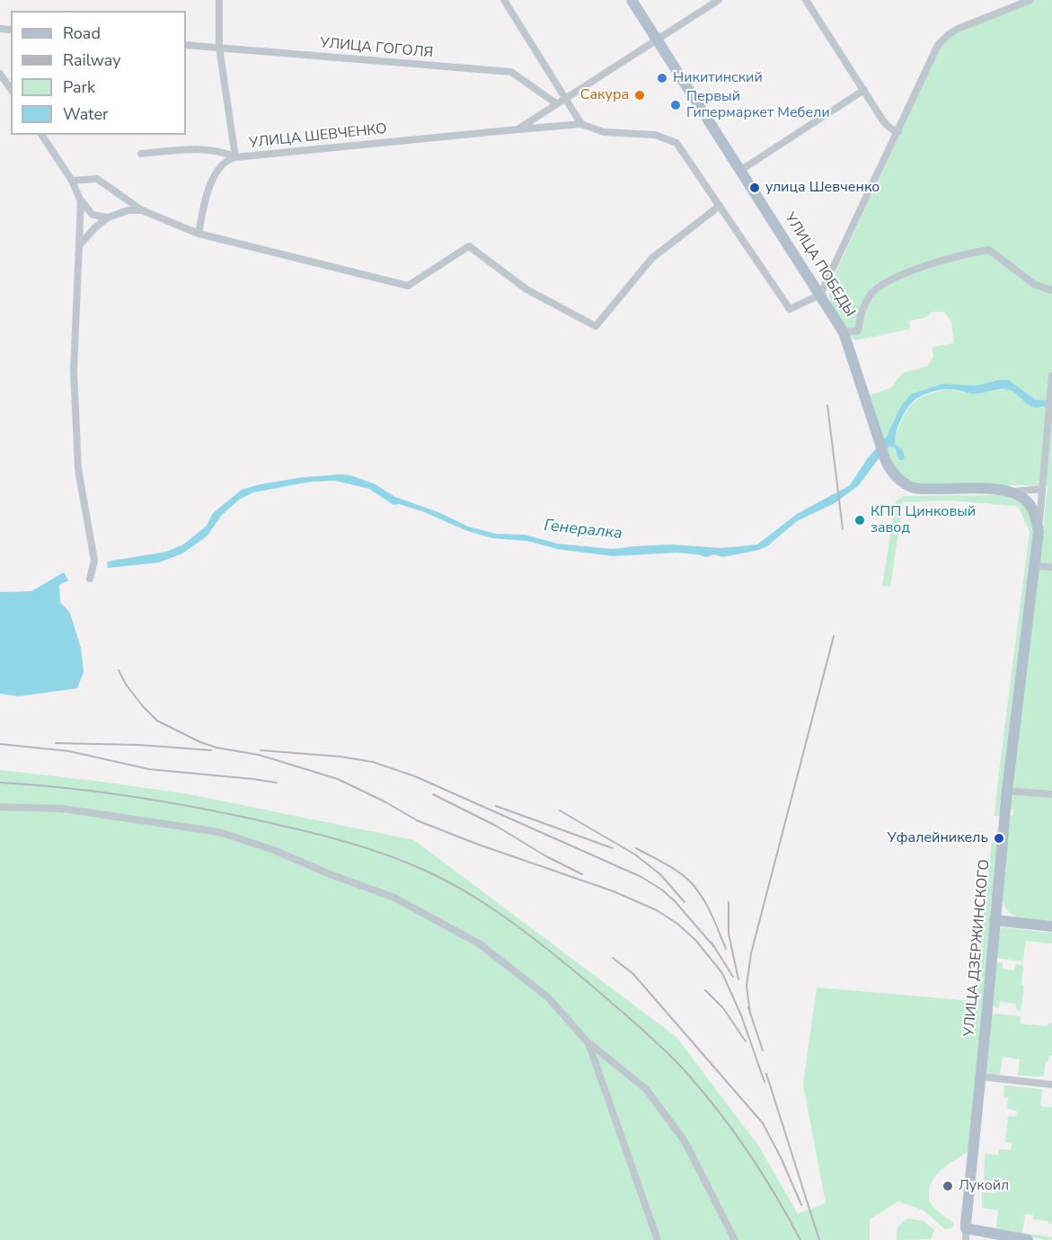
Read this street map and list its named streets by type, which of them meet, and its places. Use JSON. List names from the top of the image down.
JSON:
{
  "streets": {
    "main road": ["УЛИЦА ПОБЕДЫ", "УЛИЦА ДЗЕРЖИНСКОГО"],
    "street": ["УЛИЦА ГОГОЛЯ", "УЛИЦА ШЕВЧЕНКО"]
  },
  "crossings": [
    ["УЛИЦА ГОГОЛЯ", "УЛИЦА ШЕВЧЕНКО"],
    ["УЛИЦА ШЕВЧЕНКО", "УЛИЦА ПОБЕДЫ"]
  ],
  "water": ["Генералка"],
  "places": [
    "Никитинский",
    "Сакура",
    "Первый Гипермаркет Мебели",
    "улица Шевченко",
    "КПП Цинковый завод",
    "Уфалейникель",
    "Лукойл"
  ],
  "legend": [
    "Road",
    "Railway",
    "Park",
    "Water"
  ]
}
